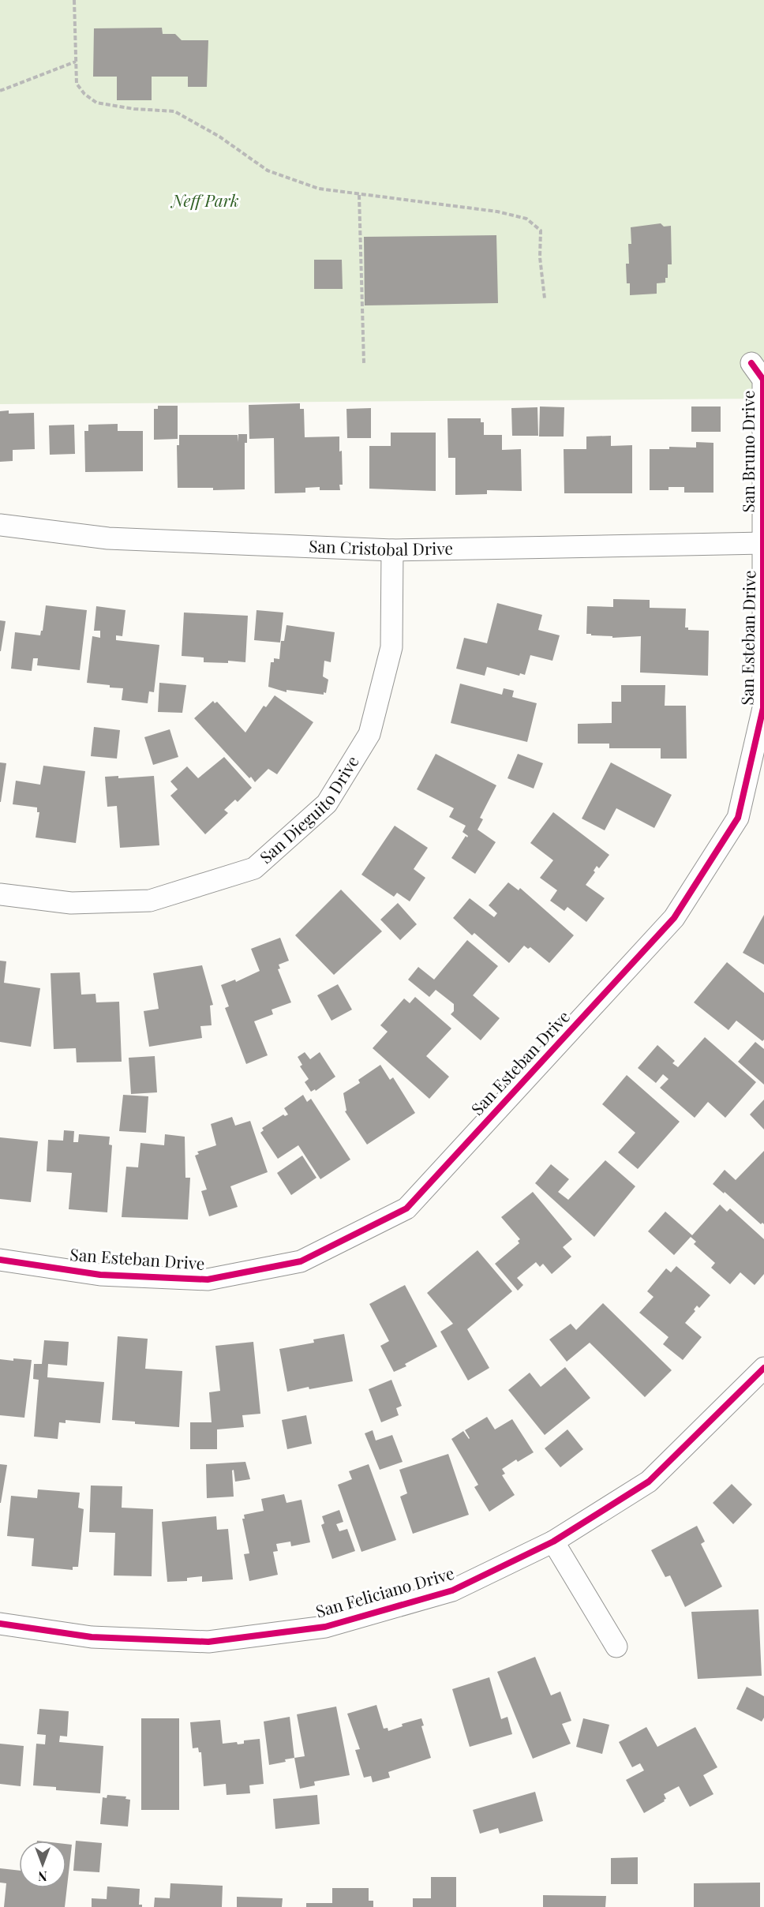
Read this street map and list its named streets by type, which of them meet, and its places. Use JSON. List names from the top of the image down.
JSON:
{
  "streets": {
    "street": [
      "San Bruno Drive",
      "San Cristobal Drive",
      "San Esteban Drive",
      "San Dieguito Drive",
      "San Feliciano Drive"
    ]
  },
  "crossings": [
    ["San Bruno Drive", "San Cristobal Drive"],
    ["San Bruno Drive", "San Esteban Drive"],
    ["San Cristobal Drive", "San Esteban Drive"],
    ["San Cristobal Drive", "San Dieguito Drive"]
  ],
  "parks": ["Neff Park"],
  "north": "bottom"
}
